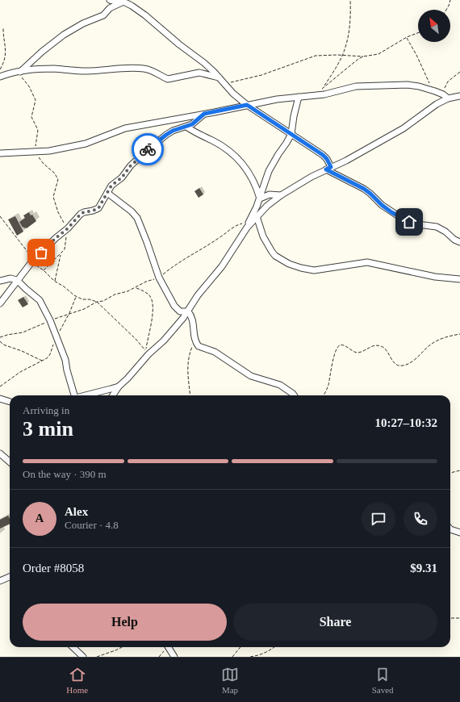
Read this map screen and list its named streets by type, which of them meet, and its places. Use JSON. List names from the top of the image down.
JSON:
{
  "north": "top left",
  "page": {
    "heading": ["3 min", "Arriving in", "10:27–10:32"],
    "panel": [
      "Alex",
      "Courier · 4.8",
      "Order #8058",
      "$9.31"
    ],
    "bar": "On the way · 390 m",
    "round": "A",
    "buttons": ["Help", "Share"],
    "tabs": ["Home", "Map", "Saved"]
  }
}
